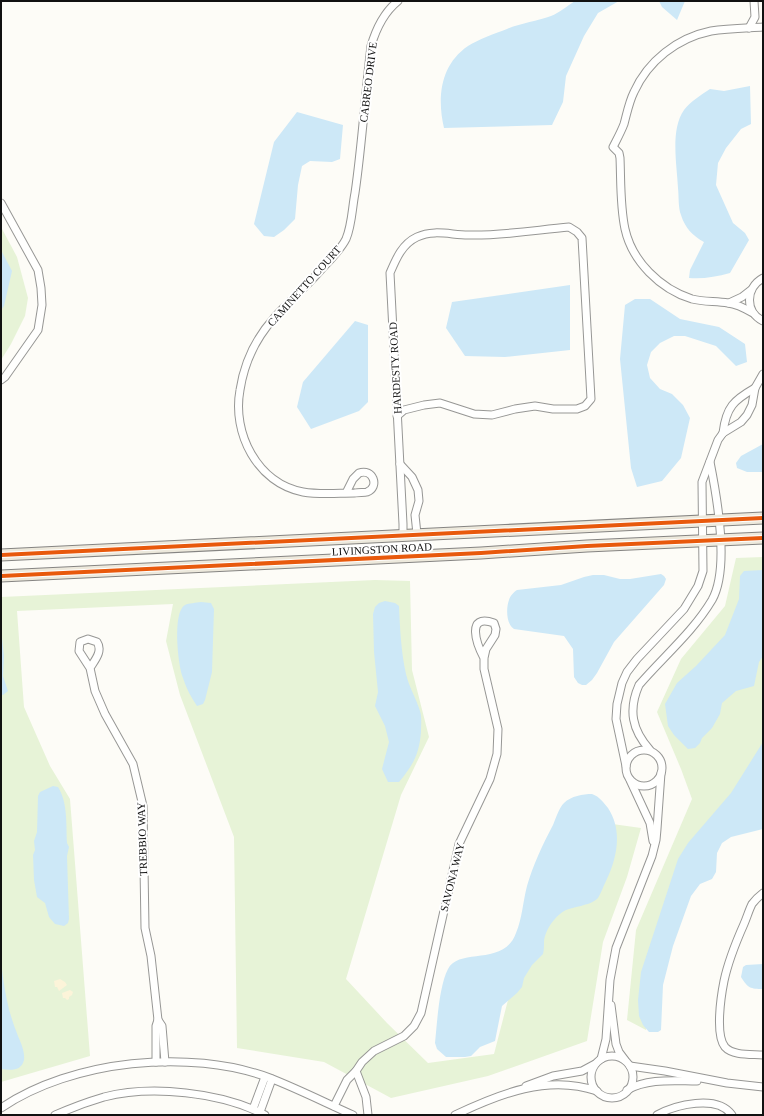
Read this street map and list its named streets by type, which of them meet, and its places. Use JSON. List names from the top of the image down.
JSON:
{
  "streets": {
    "main road": ["LIVINGSTON ROAD"],
    "street": [
      "CABREO DRIVE",
      "CAMINETTO COURT",
      "HARDESTY ROAD",
      "TREBBIO WAY",
      "SAVONA WAY"
    ]
  },
  "crossings": [
    ["CABREO DRIVE", "CAMINETTO COURT"],
    ["HARDESTY ROAD", "LIVINGSTON ROAD"]
  ]
}
